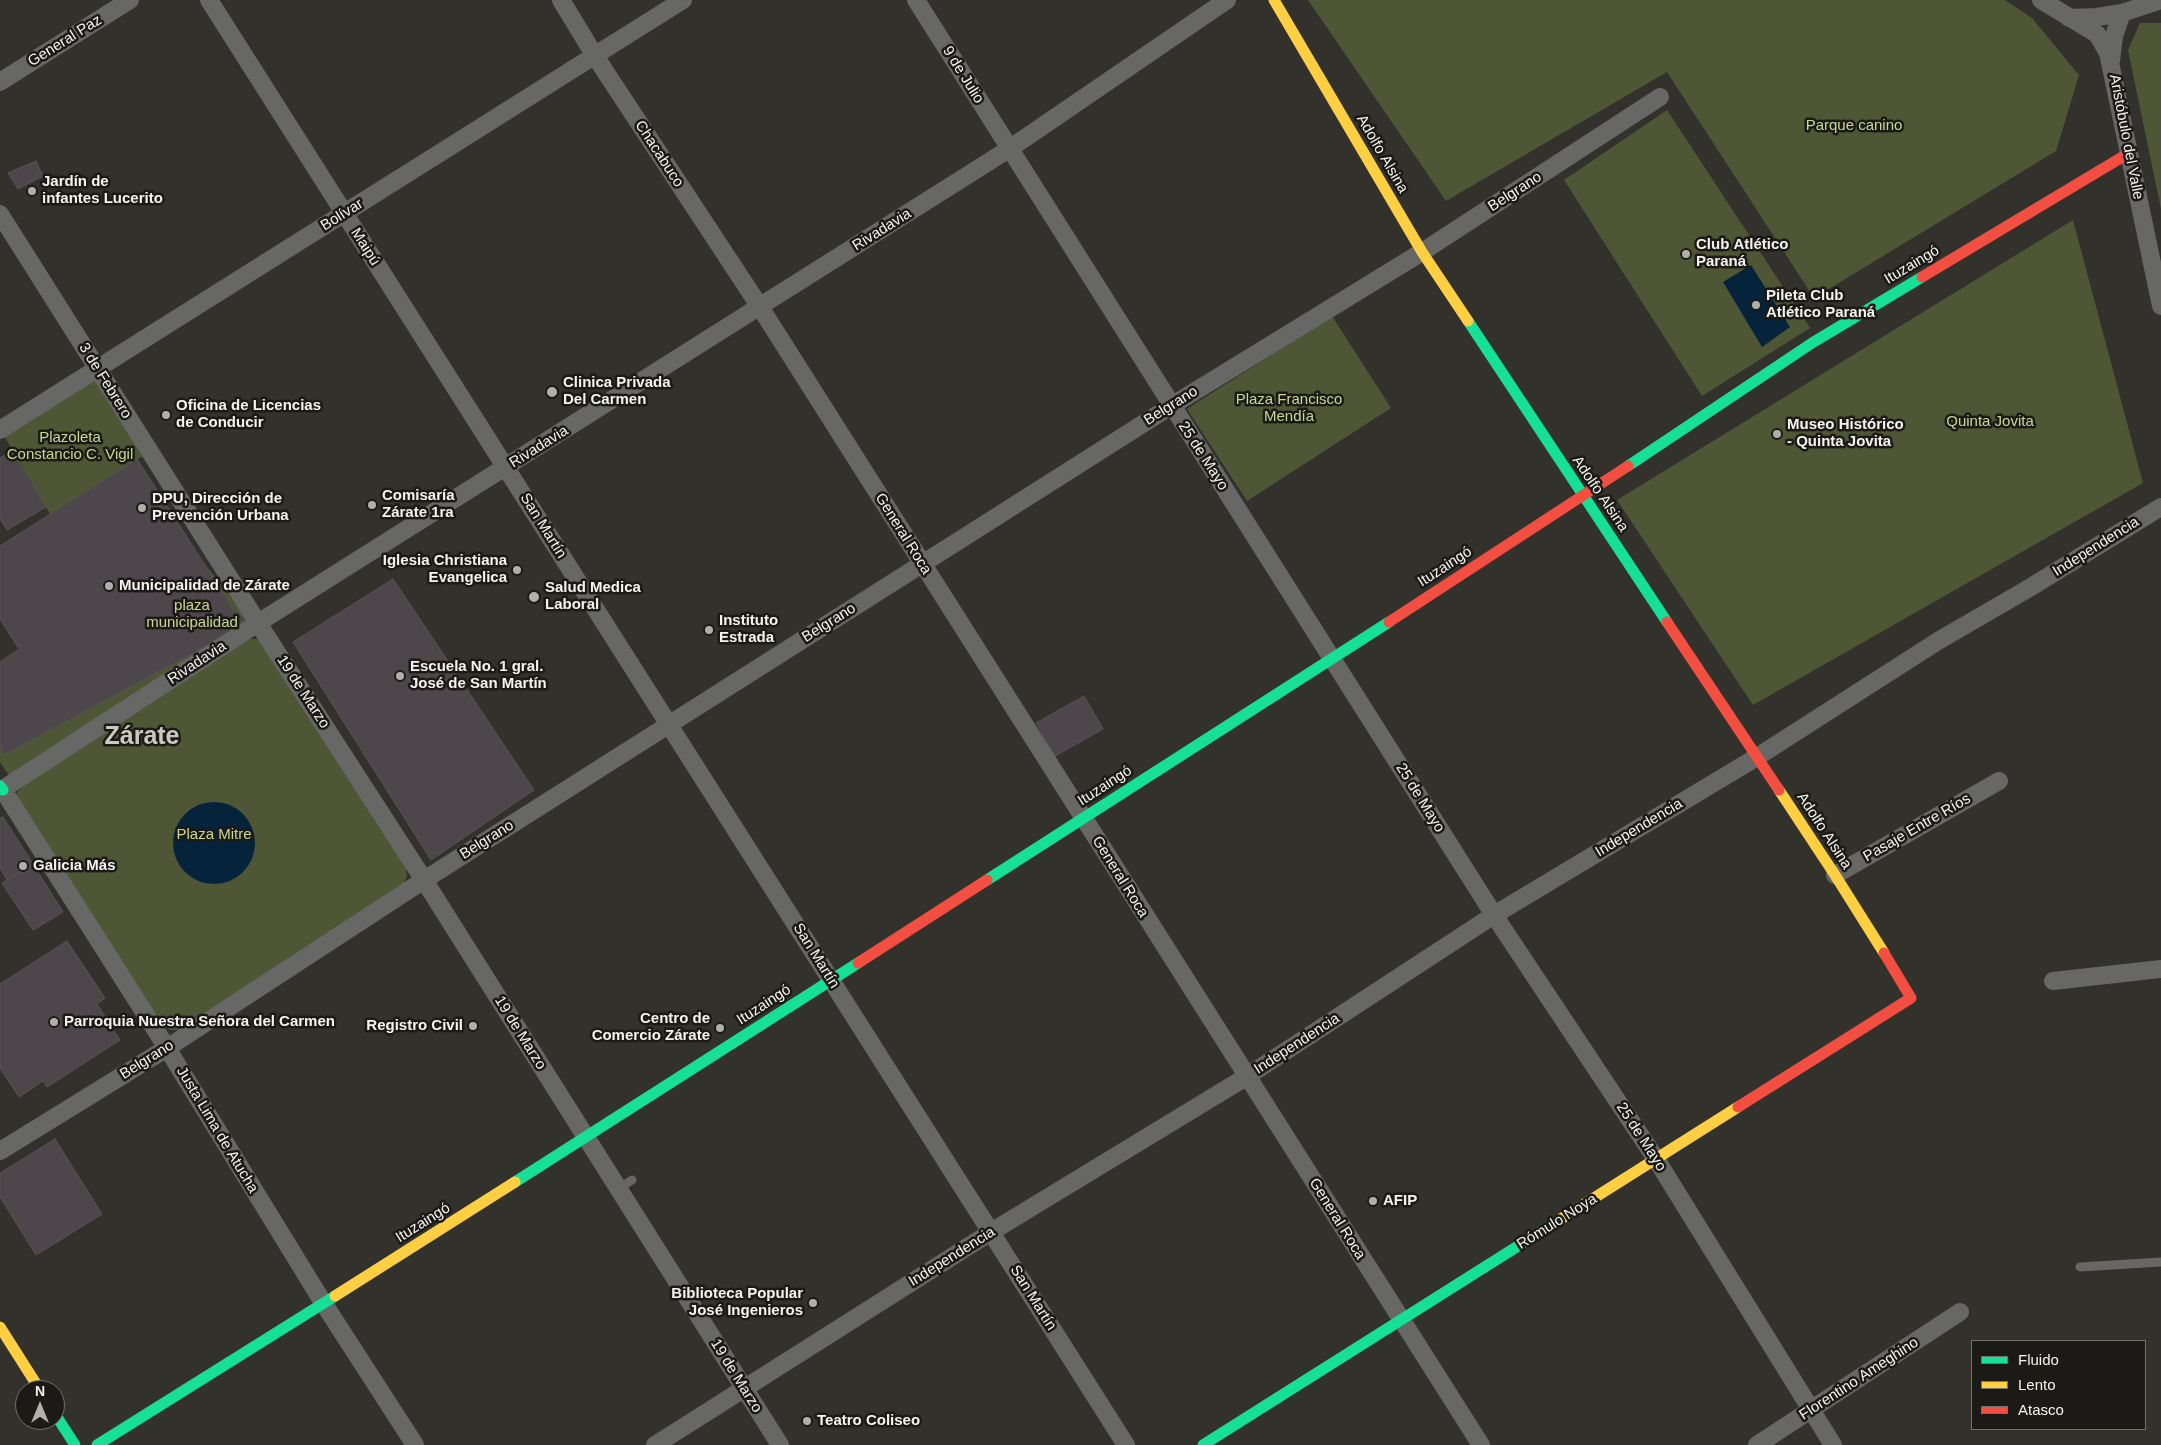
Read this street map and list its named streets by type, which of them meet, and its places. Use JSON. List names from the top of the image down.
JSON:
{
  "streets": {
    "street": [
      "General Paz",
      "9 de Julio",
      "Aristóbulo del Valle",
      "Chacabuco",
      "Adolfo Alsina",
      "Belgrano",
      "Bolívar",
      "Rivadavia",
      "Maipú",
      "Ituzaingó",
      "3 de Febrero",
      "25 de Mayo",
      "San Martín",
      "General Roca",
      "Independencia",
      "19 de Marzo",
      "Pasaje Entre Ríos",
      "Justa Lima de Atucha",
      "Rómulo Noya",
      "Florentino Ameghino"
    ]
  },
  "crossings": [
    ["9 de Julio", "Rivadavia"],
    ["9 de Julio", "25 de Mayo"],
    ["Aristóbulo del Valle", "Ituzaingó"],
    ["Chacabuco", "Bolívar"],
    ["Chacabuco", "Rivadavia"],
    ["Chacabuco", "General Roca"],
    ["Adolfo Alsina", "Belgrano"],
    ["Adolfo Alsina", "Ituzaingó"],
    ["Adolfo Alsina", "Independencia"],
    ["Adolfo Alsina", "Pasaje Entre Ríos"],
    ["Adolfo Alsina", "Rómulo Noya"],
    ["Belgrano", "25 de Mayo"],
    ["Belgrano", "San Martín"],
    ["Belgrano", "General Roca"],
    ["Belgrano", "19 de Marzo"],
    ["Belgrano", "Justa Lima de Atucha"],
    ["Bolívar", "Maipú"],
    ["Bolívar", "3 de Febrero"],
    ["Rivadavia", "Maipú"],
    ["Rivadavia", "3 de Febrero"],
    ["Rivadavia", "25 de Mayo"],
    ["Rivadavia", "San Martín"],
    ["Rivadavia", "General Roca"],
    ["Rivadavia", "19 de Marzo"],
    ["Rivadavia", "Justa Lima de Atucha"],
    ["Maipú", "San Martín"],
    ["Ituzaingó", "25 de Mayo"],
    ["Ituzaingó", "San Martín"],
    ["Ituzaingó", "General Roca"],
    ["Ituzaingó", "19 de Marzo"],
    ["Ituzaingó", "Justa Lima de Atucha"],
    ["3 de Febrero", "19 de Marzo"],
    ["25 de Mayo", "Independencia"],
    ["25 de Mayo", "Rómulo Noya"],
    ["25 de Mayo", "Florentino Ameghino"],
    ["San Martín", "Independencia"],
    ["General Roca", "Independencia"],
    ["General Roca", "Rómulo Noya"],
    ["Independencia", "19 de Marzo"]
  ],
  "districts": ["Zárate"],
  "parks": [
    "Parque canino",
    "Plaza Francisco Mendía",
    "Quinta Jovita",
    "Plazoleta Constancio C. Vigil",
    "plaza municipalidad",
    "Plaza Mitre"
  ],
  "places": [
    "Jardín de infantes Lucerito",
    "Club Atlético Paraná",
    "Pileta Club Atlético Paraná",
    "Clinica Privada Del Carmen",
    "Oficina de Licencias de Conducir",
    "Museo Histórico - Quinta Jovita",
    "Comisaría Zárate 1ra",
    "DPU, Dirección de Prevención Urbana",
    "Iglesia Christiana Evangelica",
    "Municipalidad de Zárate",
    "Salud Medica Laboral",
    "Instituto Estrada",
    "Escuela No. 1 gral. José de San Martín",
    "Galicia Más",
    "Parroquia Nuestra Señora del Carmen",
    "Registro Civil",
    "Centro de Comercio Zárate",
    "AFIP",
    "Biblioteca Popular José Ingenieros",
    "Teatro Coliseo"
  ],
  "legend": ["Fluido", "Lento", "Atasco"],
  "north": "top"
}
